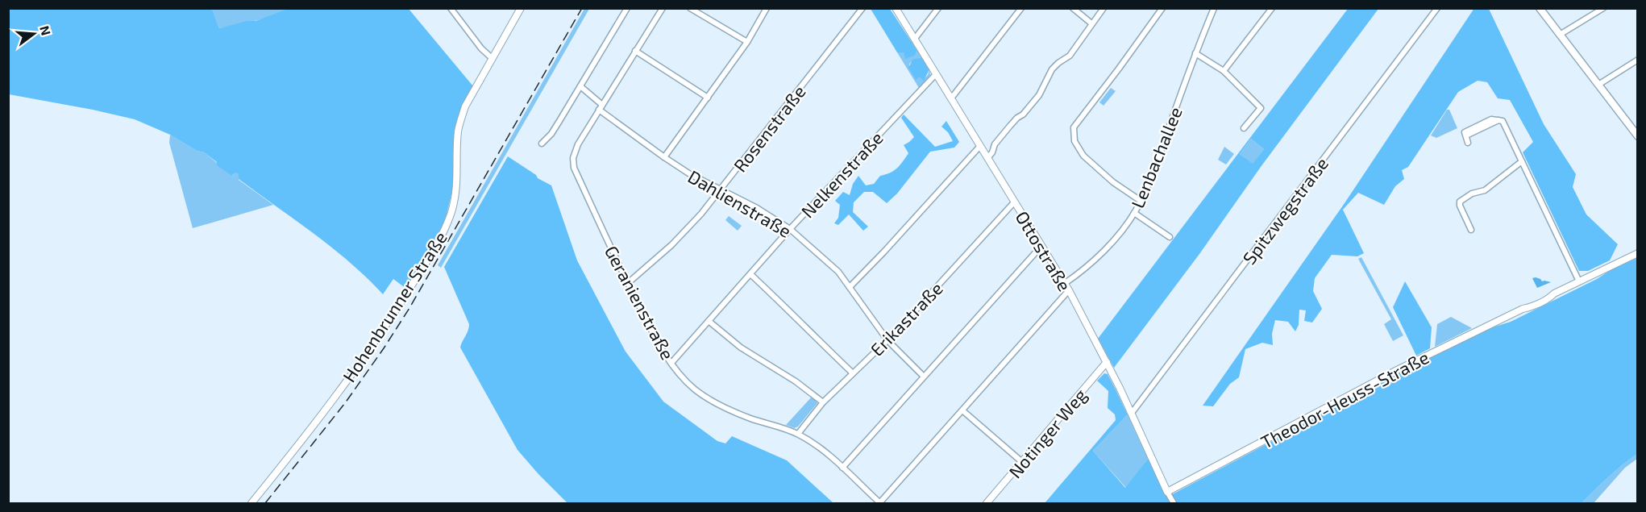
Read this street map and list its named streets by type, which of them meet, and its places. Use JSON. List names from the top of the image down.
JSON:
{
  "streets": {
    "street": [
      "Rosenstraße",
      "Lenbachallee",
      "Nelkenstraße",
      "Dahlienstraße",
      "Spitzwegstraße",
      "Ottostraße",
      "Geranienstraße",
      "Hohenbrunner Straße",
      "Erikastraße",
      "Theodor-Heuss-Straße",
      "Notinger Weg"
    ]
  },
  "crossings": [
    ["Rosenstraße", "Dahlienstraße"],
    ["Rosenstraße", "Geranienstraße"],
    ["Lenbachallee", "Ottostraße"],
    ["Nelkenstraße", "Dahlienstraße"],
    ["Nelkenstraße", "Ottostraße"],
    ["Nelkenstraße", "Geranienstraße"],
    ["Dahlienstraße", "Geranienstraße"],
    ["Dahlienstraße", "Erikastraße"],
    ["Spitzwegstraße", "Ottostraße"],
    ["Ottostraße", "Erikastraße"],
    ["Ottostraße", "Theodor-Heuss-Straße"],
    ["Ottostraße", "Notinger Weg"],
    ["Geranienstraße", "Erikastraße"]
  ],
  "north": "right"
}
